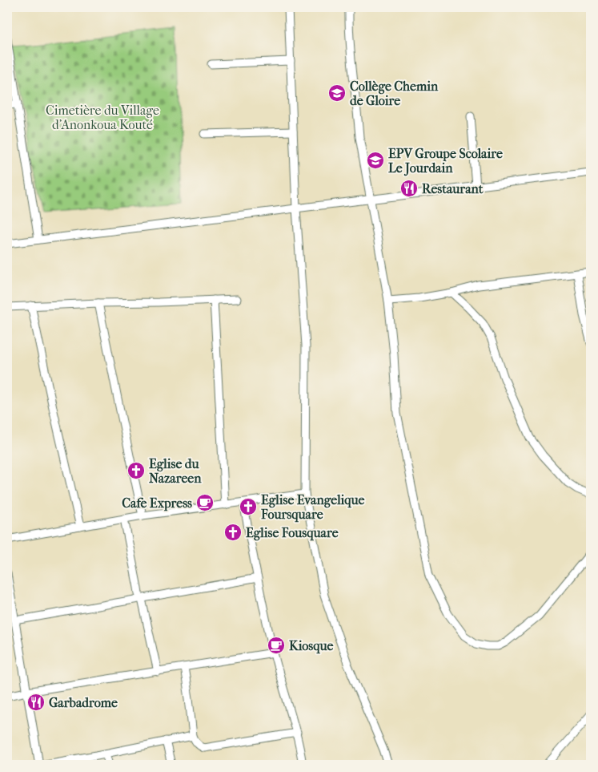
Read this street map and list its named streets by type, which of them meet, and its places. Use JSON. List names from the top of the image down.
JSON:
{
  "parks": ["Cimetière du Village d'Anonkoua Kouté"],
  "places": {
    "school or university": ["Collège Chemin de Gloire", "EPV Groupe Scolaire Le Jourdain"],
    "restaurant": ["Restaurant", "Garbadrome"],
    "church": ["Eglise du Nazareen", "Eglise Evangelique Foursquare", "Eglise Fousquare"],
    "cafe": ["Cafe Express", "Kiosque"]
  }
}
